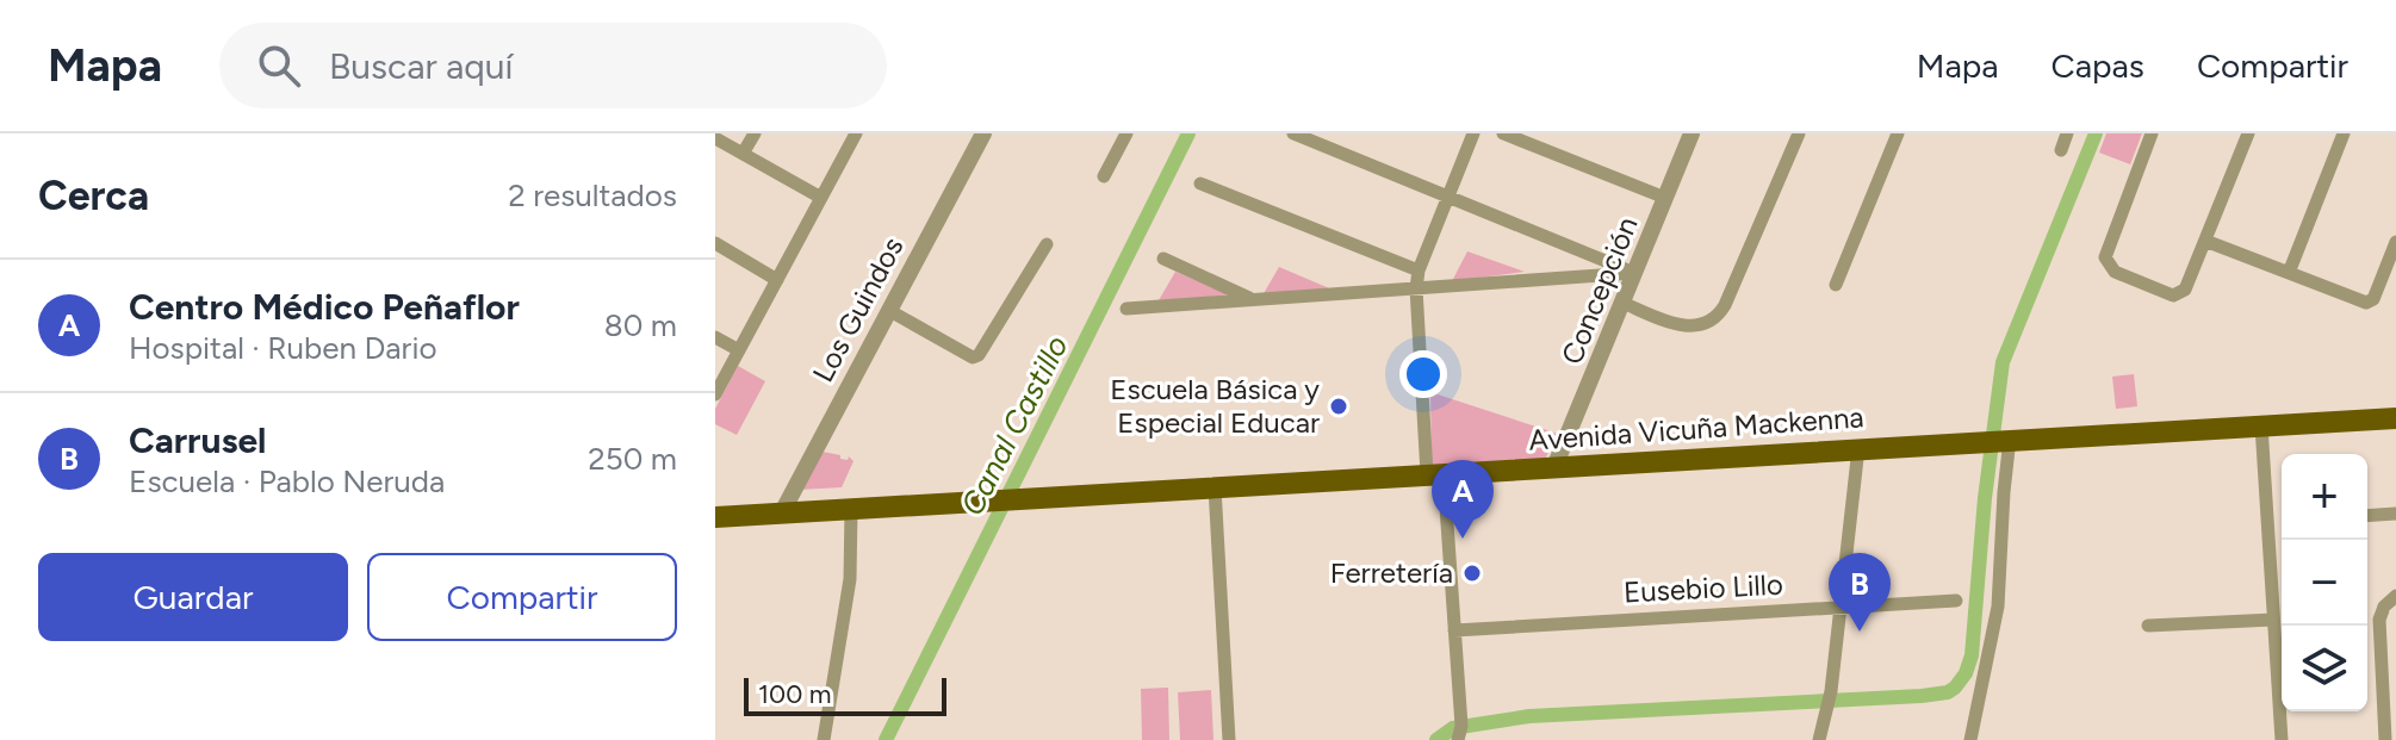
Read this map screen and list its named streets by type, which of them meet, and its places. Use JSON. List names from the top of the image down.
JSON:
{
  "streets": {
    "main road": ["Avenida Vicuña Mackenna"],
    "street": ["Concepción", "Los Guindos", "Eusebio Lillo"]
  },
  "crossings": [
    ["Concepción", "Avenida Vicuña Mackenna"],
    ["Los Guindos", "Avenida Vicuña Mackenna"]
  ],
  "water": ["Canal Castillo"],
  "places": ["Escuela Básica y Especial Educar", "Ferretería"],
  "scale_bar": "100 m",
  "page": {
    "header": "Mapa",
    "search": "Buscar aquí",
    "nav": ["Mapa", "Capas", "Compartir"],
    "heading": ["Cerca", "2 resultados"],
    "list": [
      {
        "mark": "A",
        "name": "Centro Médico Peñaflor",
        "note": "Hospital · Ruben Dario",
        "value": "80 m"
      },
      {
        "mark": "B",
        "name": "Carrusel",
        "note": "Escuela · Pablo Neruda",
        "value": "250 m"
      }
    ],
    "map_buttons": ["+", "−"],
    "pins": ["A", "B"],
    "buttons": ["Guardar", "Compartir"],
    "scale": "100 m"
  }
}
